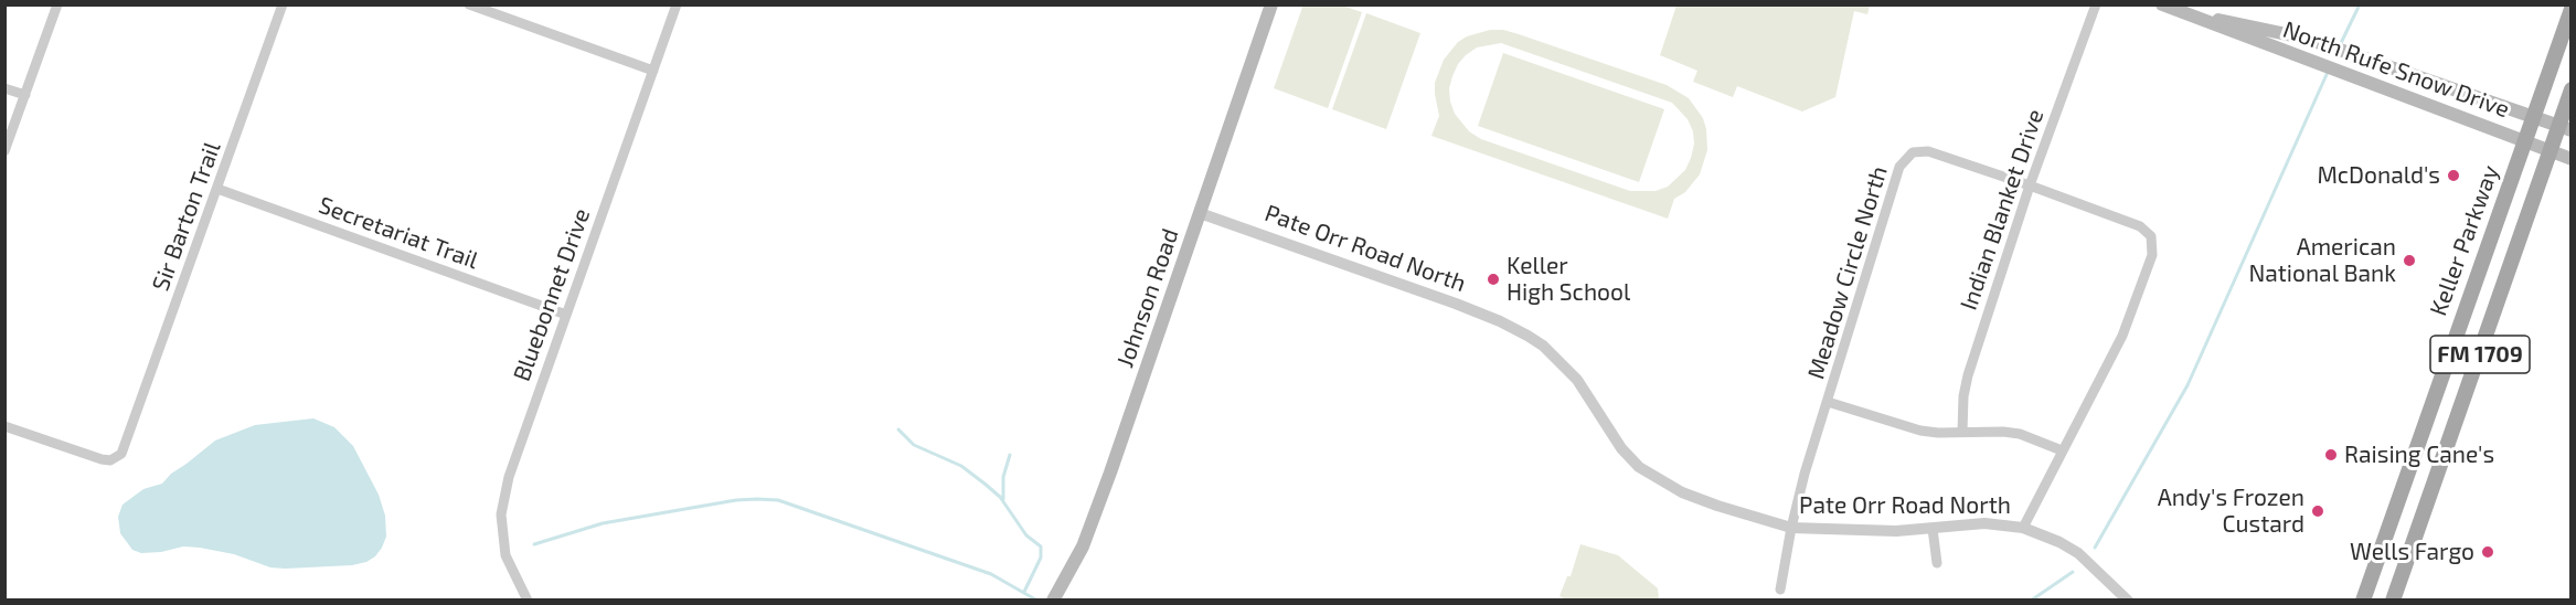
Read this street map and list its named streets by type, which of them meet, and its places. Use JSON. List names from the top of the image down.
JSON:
{
  "streets": {
    "main road": [
      "North Rufe Snow Drive",
      "Keller Parkway",
      "Johnson Road",
      "FM 1709"
    ],
    "street": [
      "Indian Blanket Drive",
      "Sir Barton Trail",
      "Secretariat Trail",
      "Pate Orr Road North",
      "Meadow Circle North",
      "Bluebonnet Drive"
    ]
  },
  "crossings": [
    ["North Rufe Snow Drive", "Keller Parkway"],
    ["North Rufe Snow Drive", "FM 1709"],
    ["Indian Blanket Drive", "Meadow Circle North"],
    ["Sir Barton Trail", "Secretariat Trail"],
    ["Secretariat Trail", "Bluebonnet Drive"],
    ["Pate Orr Road North", "Meadow Circle North"],
    ["Pate Orr Road North", "Johnson Road"]
  ],
  "places": [
    "McDonald's",
    "American National Bank",
    "Keller High School",
    "Raising Cane's",
    "Andy's Frozen Custard",
    "Wells Fargo"
  ]
}
